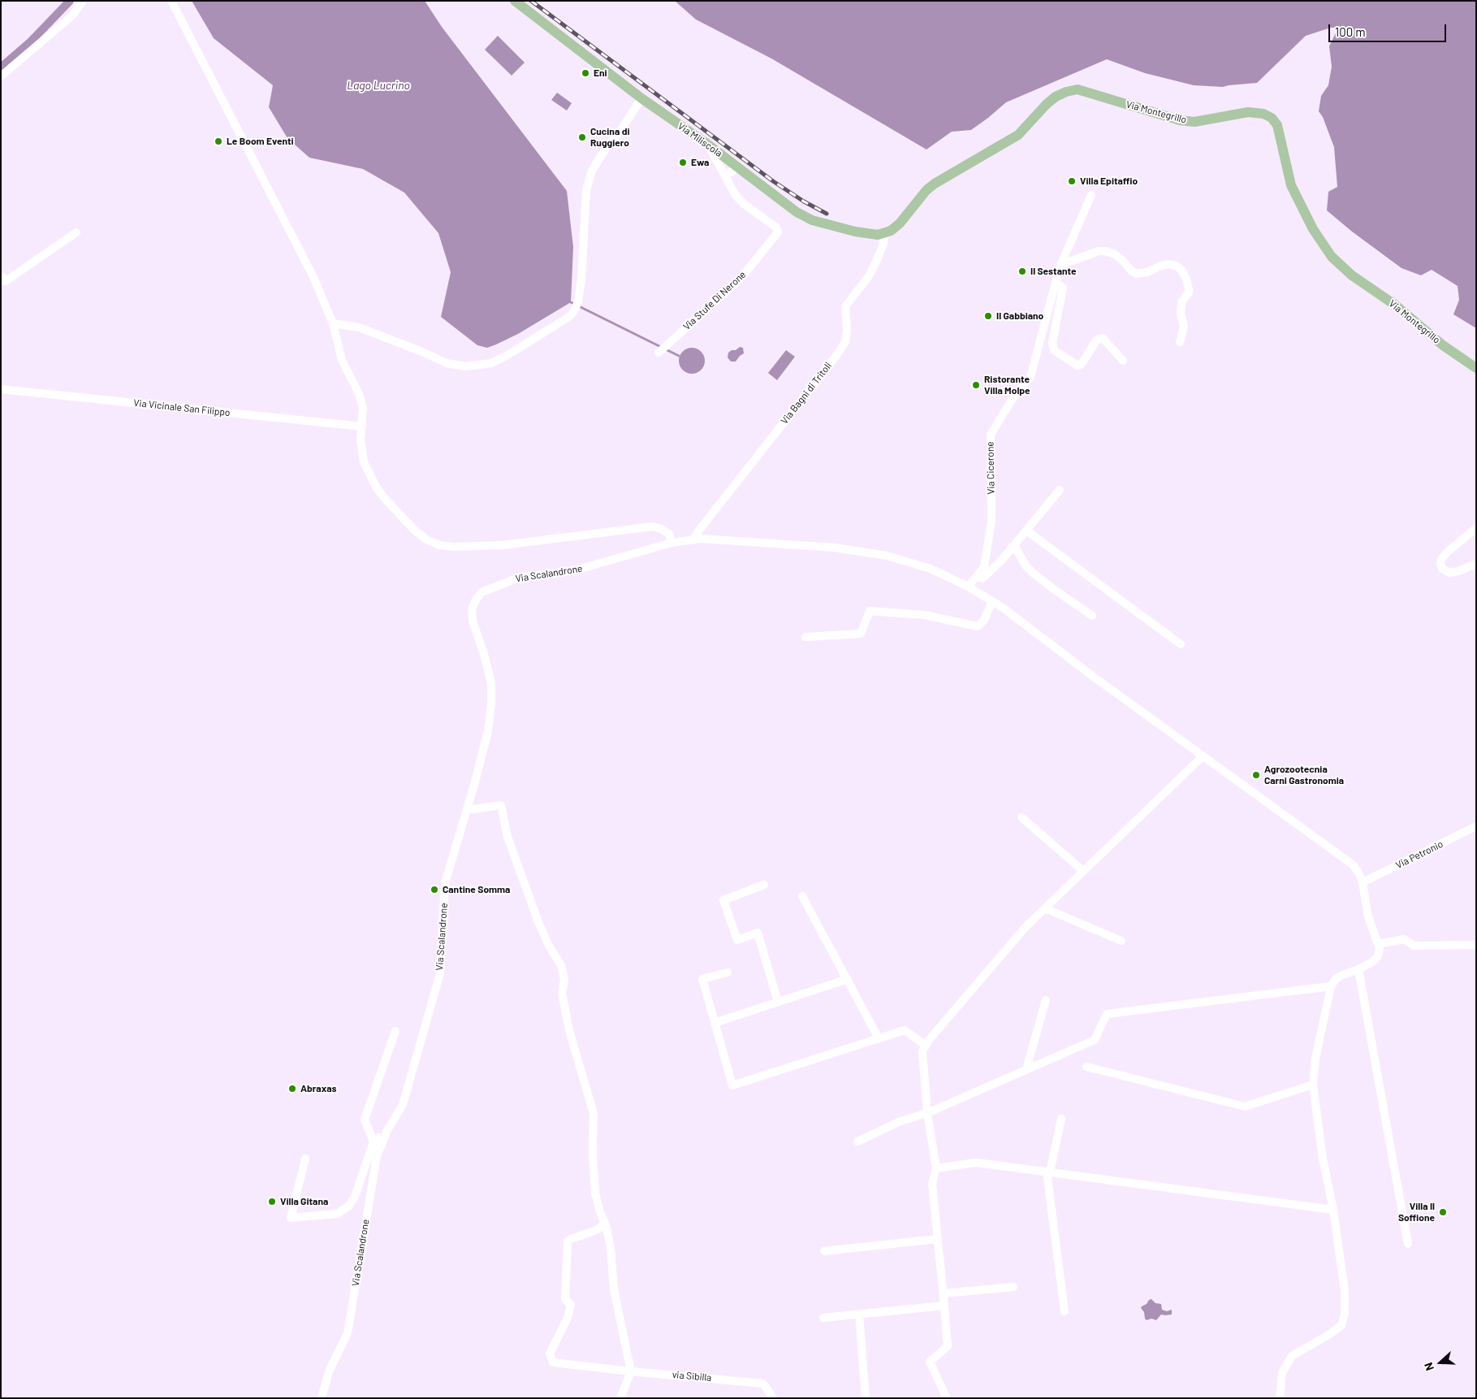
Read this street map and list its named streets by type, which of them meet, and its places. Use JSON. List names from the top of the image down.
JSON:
{
  "streets": {
    "main road": ["Via Montegrillo", "Via Miliscola"],
    "street": [
      "Via Stufe Di Nerone",
      "Via Bagni di Tritoli",
      "Via Vicinale San Filippo",
      "Via Cicerone",
      "Via Scalandrone",
      "Via Petronio",
      "via Sibilla"
    ]
  },
  "crossings": [
    ["Via Montegrillo", "Via Miliscola"],
    ["Via Montegrillo", "Via Bagni di Tritoli"],
    ["Via Miliscola", "Via Stufe Di Nerone"],
    ["Via Miliscola", "Via Bagni di Tritoli"],
    ["Via Bagni di Tritoli", "Via Scalandrone"],
    ["Via Cicerone", "Via Scalandrone"],
    ["Via Scalandrone", "Via Petronio"]
  ],
  "water": ["Lago Lucrino"],
  "places": [
    "Eni",
    "Cucina di Ruggiero",
    "Le Boom Eventi",
    "Ewa",
    "Villa Epitaffio",
    "Il Sestante",
    "Il Gabbiano",
    "Ristorante Villa Molpe",
    "Agrozootecnia Carni Gastronomia",
    "Cantine Somma",
    "Abraxas",
    "Villa Gitana",
    "Villa Il Soffione"
  ],
  "scale_bar": "100 m",
  "north": "left"
}
